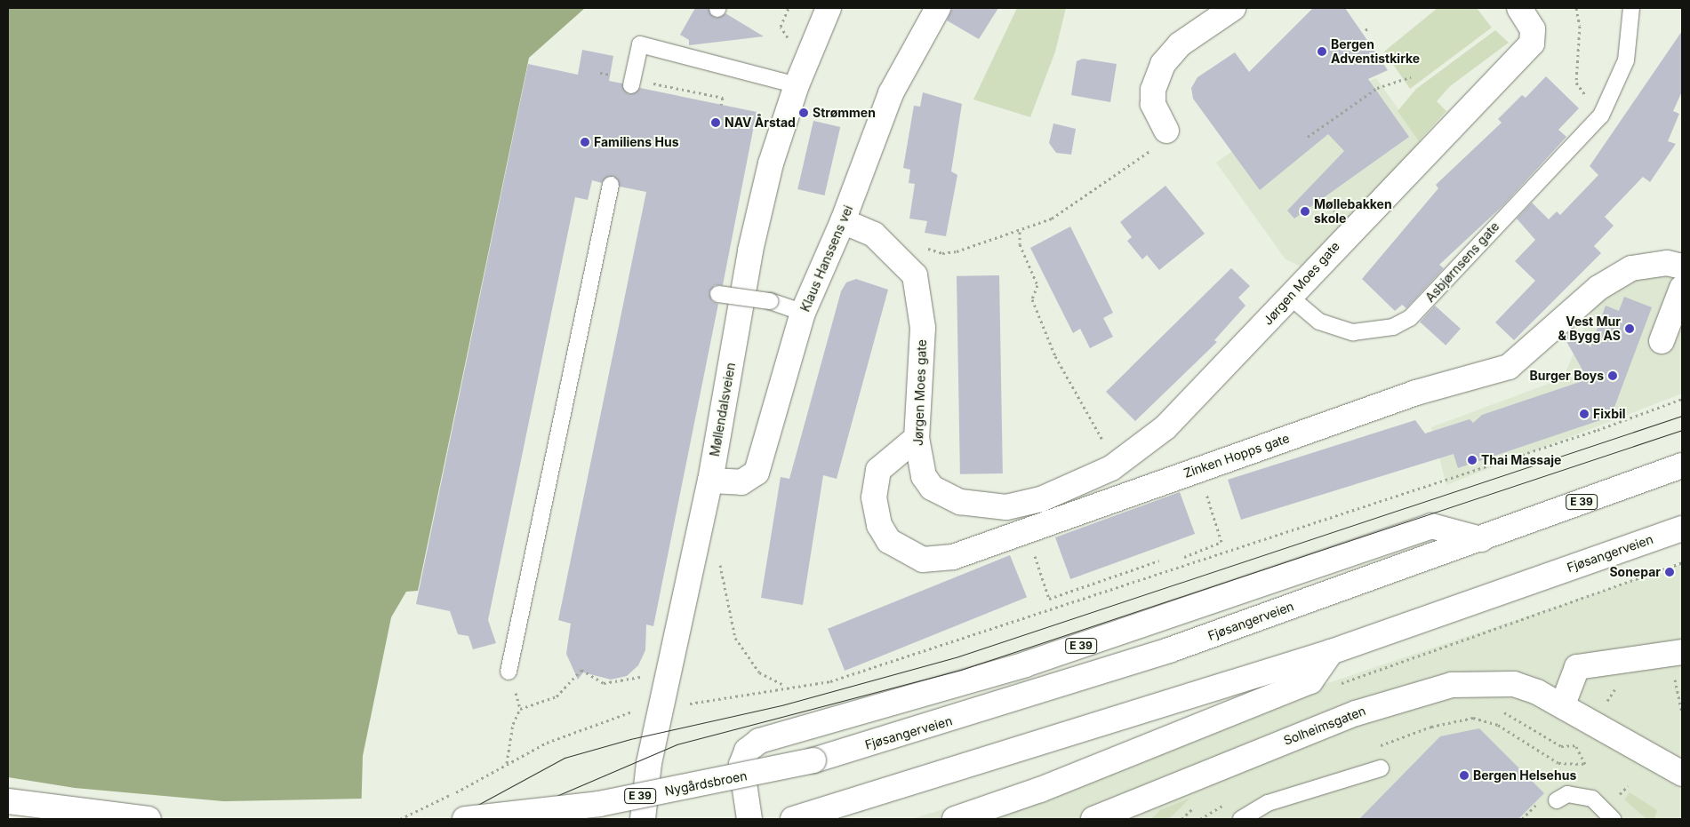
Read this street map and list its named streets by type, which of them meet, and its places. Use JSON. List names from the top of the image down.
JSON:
{
  "streets": {
    "main road": [
      "Klaus Hanssens vei",
      "Jørgen Moes gate",
      "Møllendalsveien",
      "Zinken Hopps gate",
      "E 39",
      "Fjøsangerveien",
      "Solheimsgaten",
      "Nygårdsbroen"
    ],
    "lane": ["Asbjørnsens gate"]
  },
  "crossings": [
    ["Klaus Hanssens vei", "Jørgen Moes gate"],
    ["Klaus Hanssens vei", "Møllendalsveien"],
    ["Asbjørnsens gate", "Jørgen Moes gate"],
    ["Jørgen Moes gate", "Zinken Hopps gate"],
    ["E 39", "Fjøsangerveien"],
    ["Fjøsangerveien", "Nygårdsbroen"]
  ],
  "places": [
    "Bergen Adventistkirke",
    "Strømmen",
    "NAV Årstad",
    "Familiens Hus",
    "Møllebakken skole",
    "Vest Mur & Bygg AS",
    "Burger Boys",
    "Fixbil",
    "Thai Massaje",
    "Sonepar",
    "Bergen Helsehus"
  ]
}
